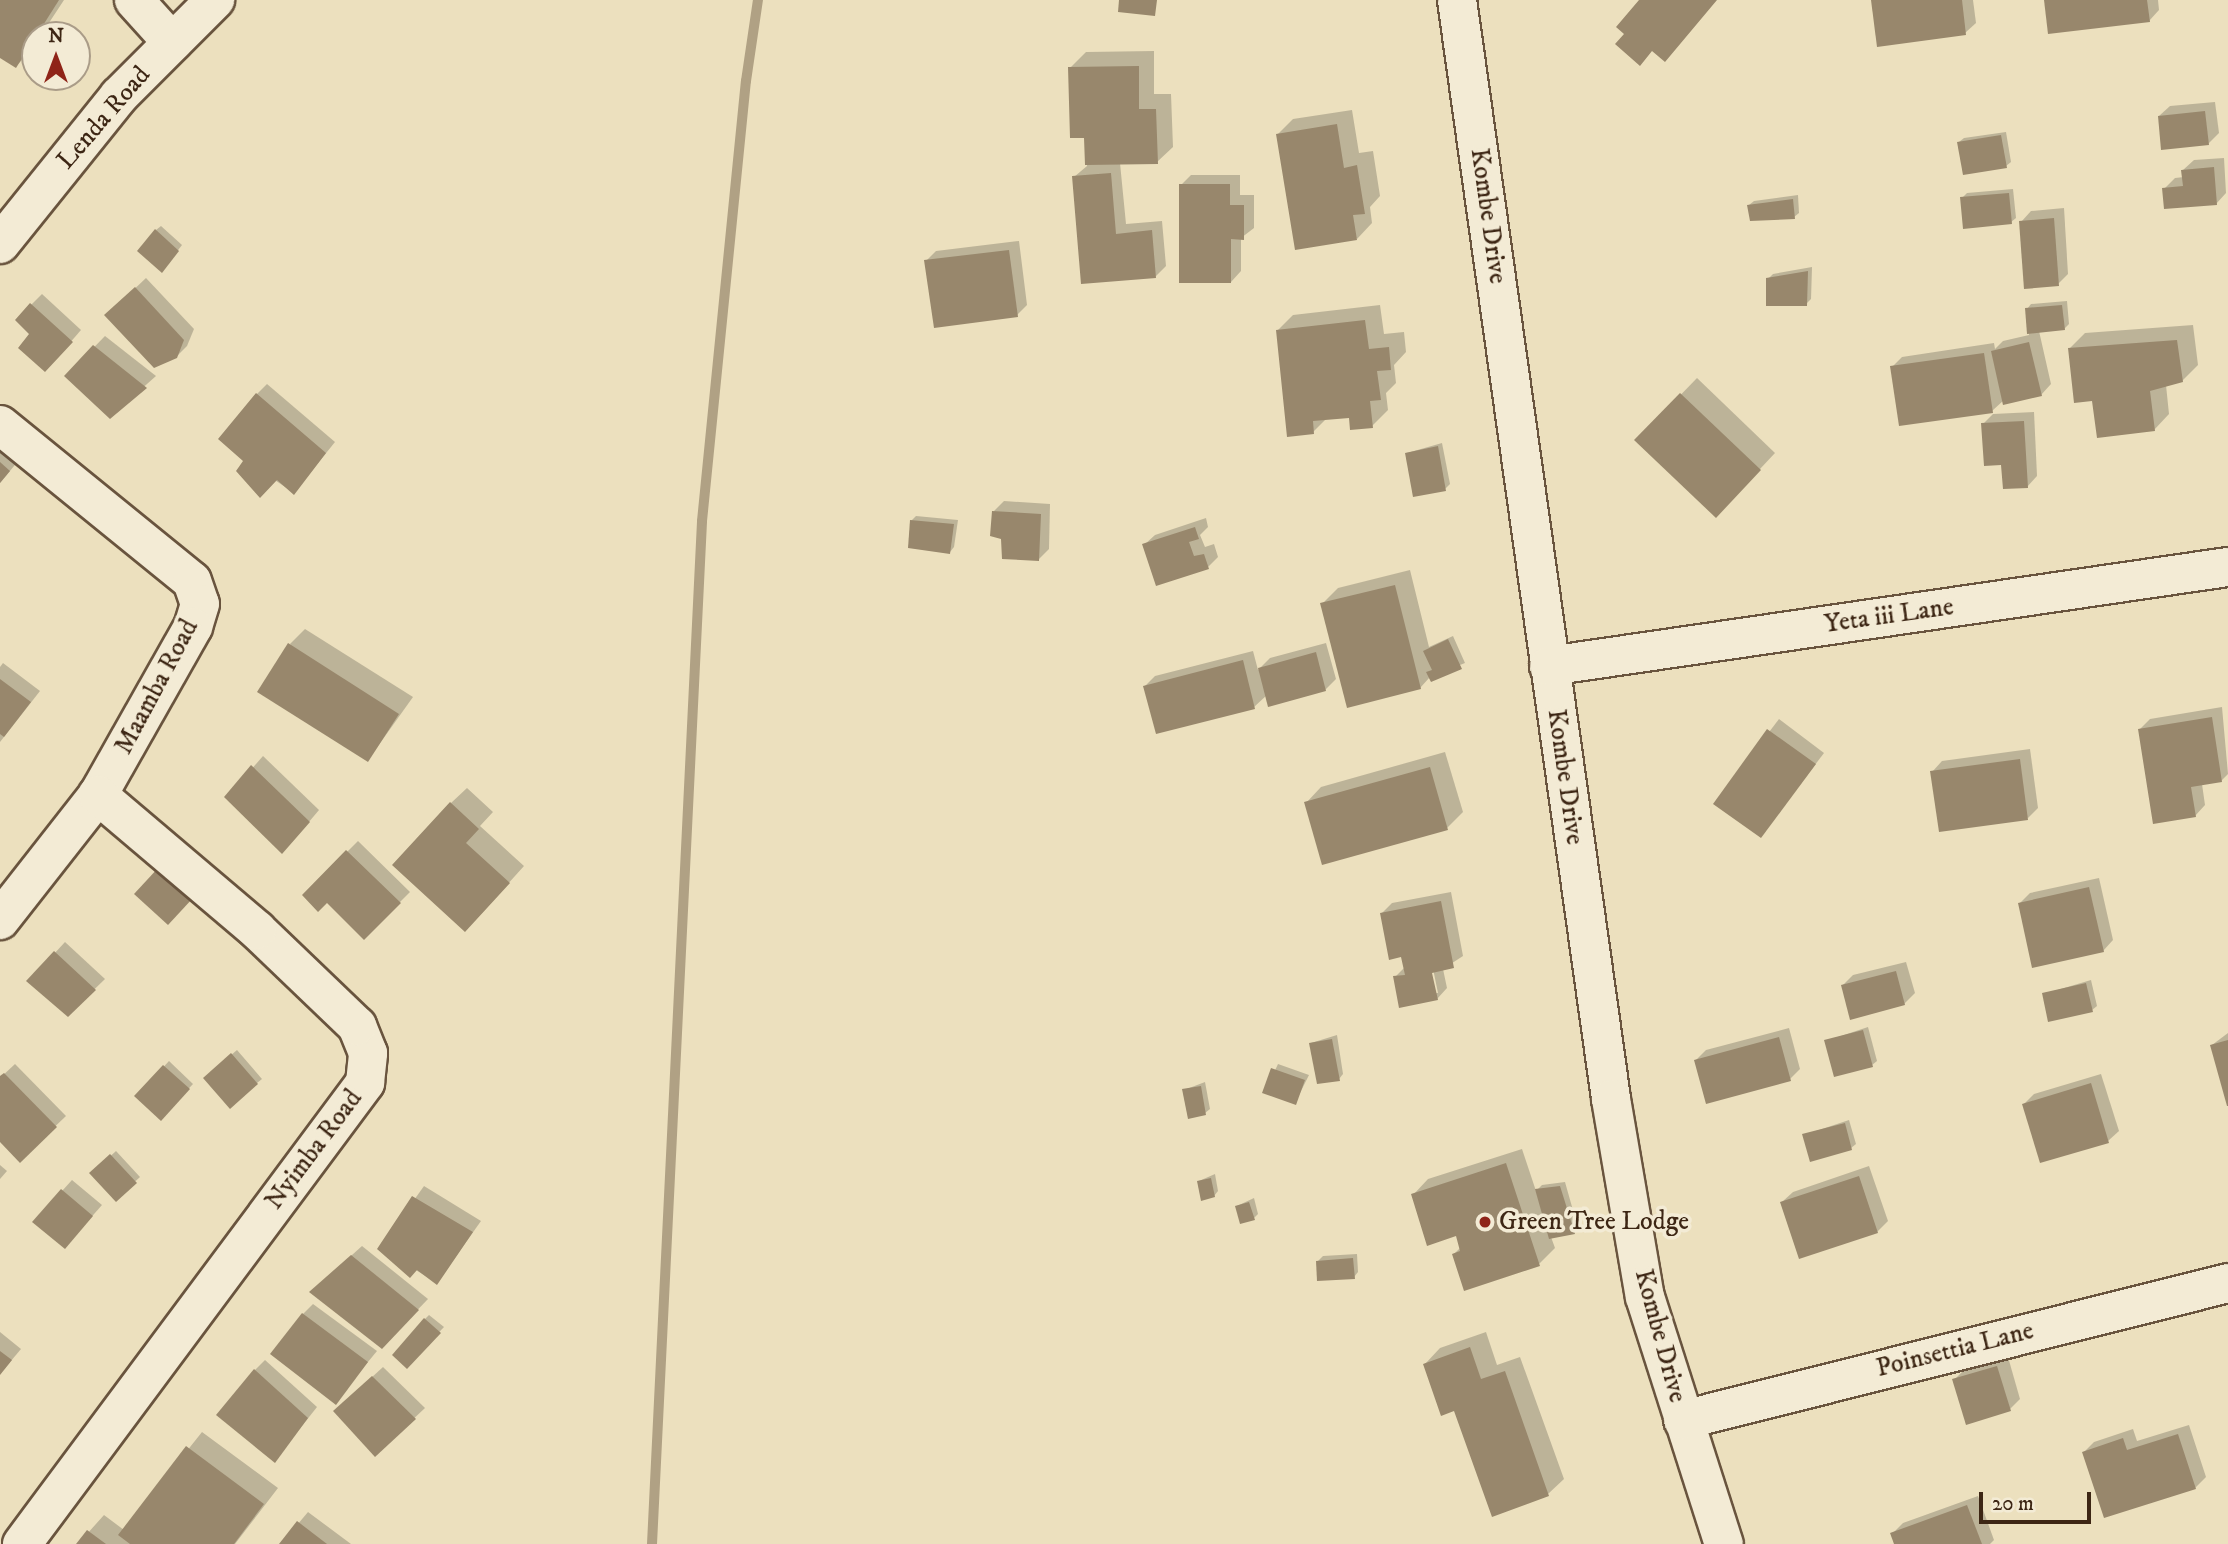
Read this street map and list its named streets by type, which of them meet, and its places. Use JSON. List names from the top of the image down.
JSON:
{
  "streets": {
    "street": [
      "Lenda Road",
      "Kombe Drive",
      "Yeta iii Lane",
      "Maamba Road",
      "Nyimba Road",
      "Poinsettia Lane"
    ]
  },
  "crossings": [
    ["Kombe Drive", "Yeta iii Lane"],
    ["Kombe Drive", "Poinsettia Lane"],
    ["Maamba Road", "Nyimba Road"]
  ],
  "places": ["Green Tree Lodge"],
  "scale_bar": "20 m",
  "north": "top"
}
